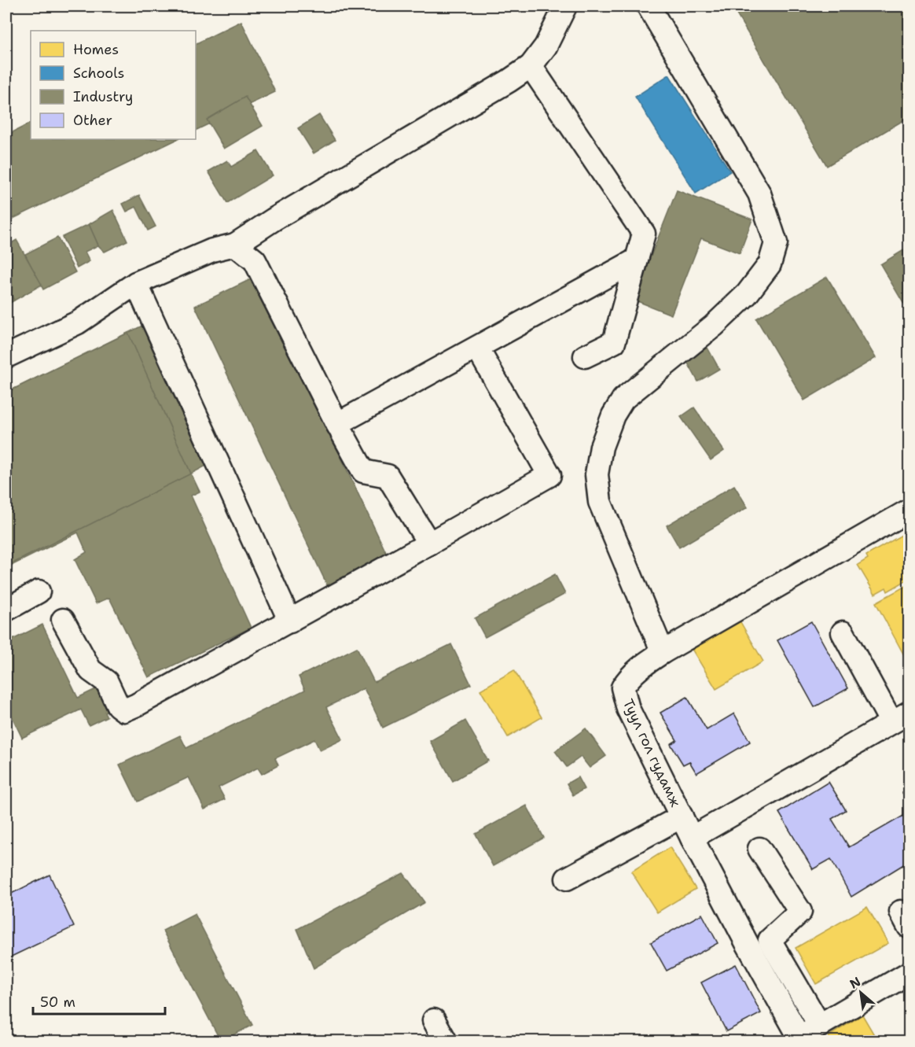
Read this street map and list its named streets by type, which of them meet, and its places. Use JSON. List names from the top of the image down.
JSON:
{
  "streets": {
    "street": ["Туул гол гудамж"]
  },
  "legend": [
    "Homes",
    "Schools",
    "Industry",
    "Other"
  ],
  "scale_bar": "50 m",
  "north": "top left"
}
